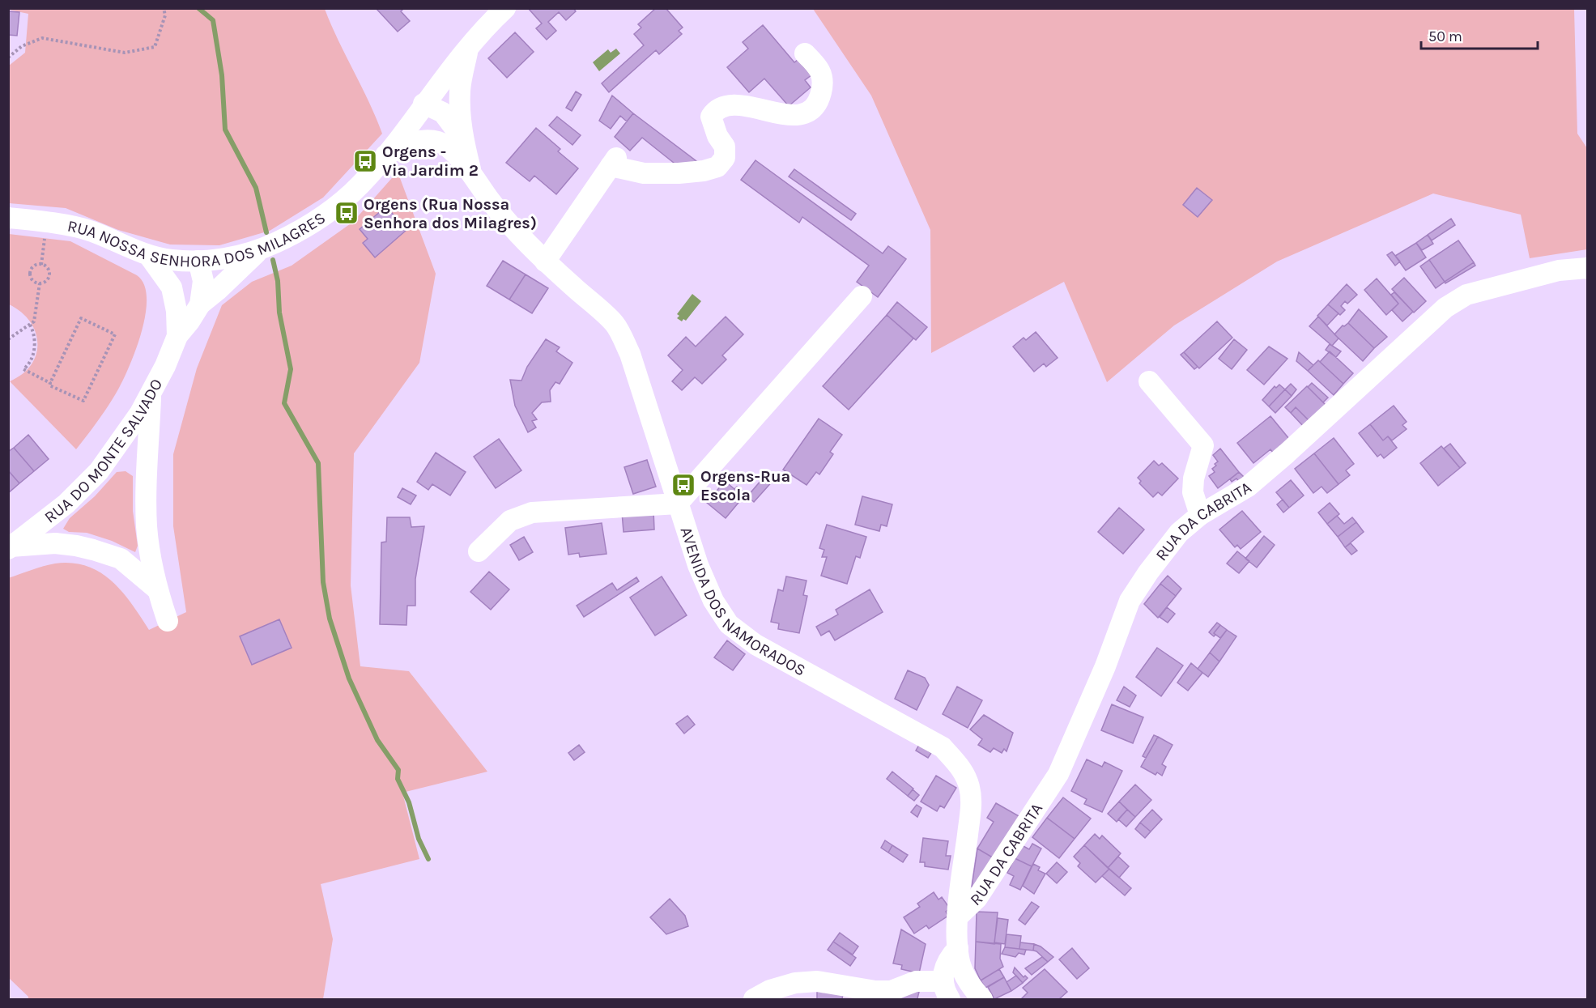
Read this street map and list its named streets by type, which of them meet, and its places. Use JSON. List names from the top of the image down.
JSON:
{
  "streets": {
    "street": [
      "RUA NOSSA SENHORA DOS MILAGRES",
      "RUA DO MONTE SALVADO",
      "RUA DA CABRITA",
      "AVENIDA DOS NAMORADOS"
    ]
  },
  "crossings": [
    ["RUA DA CABRITA", "AVENIDA DOS NAMORADOS"]
  ],
  "places": {
    "bus stop": ["Orgens - Via Jardim 2", "Orgens (Rua Nossa Senhora dos Milagres)", "Orgens-Rua Escola"]
  },
  "scale_bar": "50 m"
}
